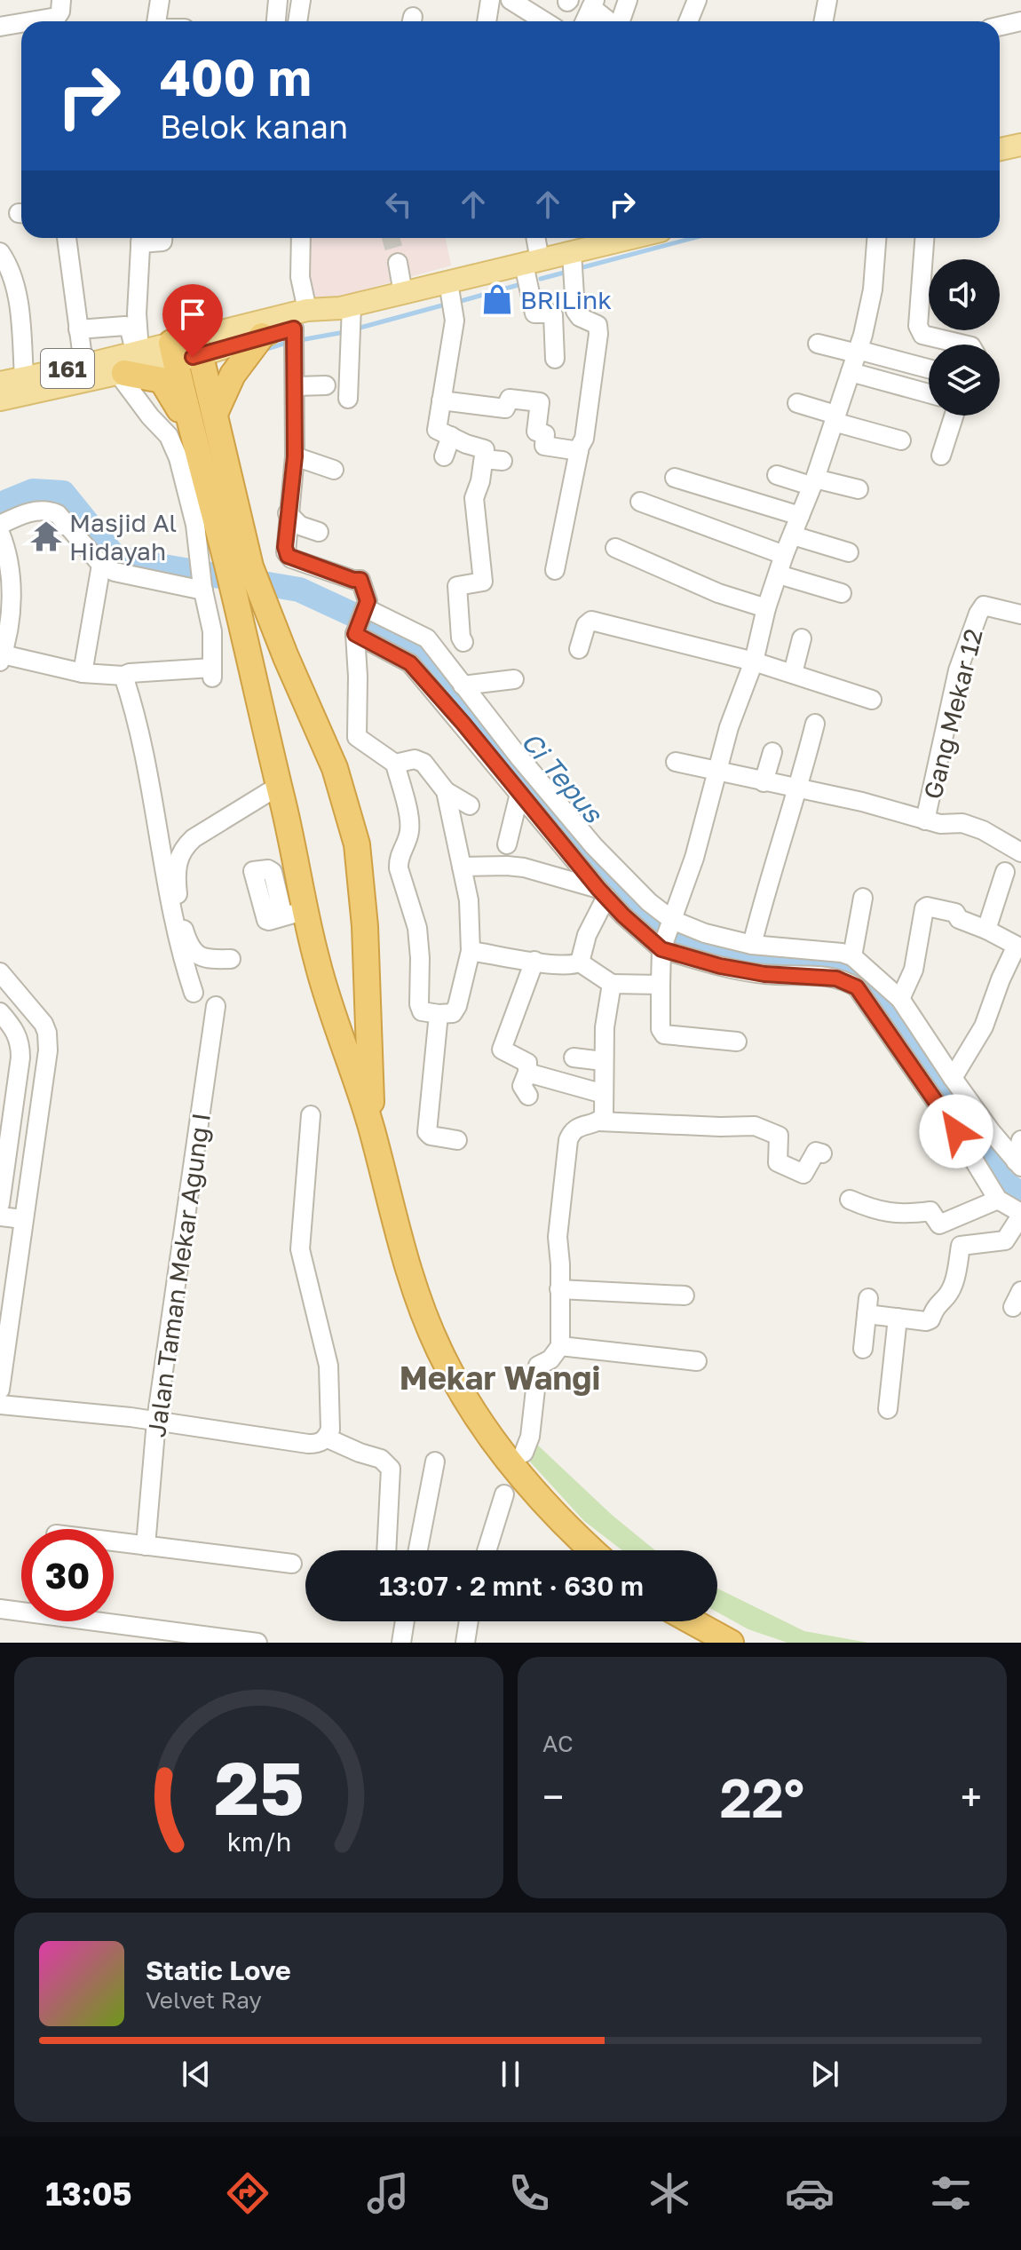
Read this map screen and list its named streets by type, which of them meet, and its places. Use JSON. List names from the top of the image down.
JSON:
{
  "streets": {
    "main road": ["161"],
    "street": ["Gang Mekar 12", "Jalan Taman Mekar Agung I"]
  },
  "districts": ["Mekar Wangi"],
  "water": ["Ci Tepus"],
  "places": {
    "shop": ["BRILink"],
    "temple": ["Masjid Al Hidayah"]
  },
  "page": {
    "turn": ["400 m", "Belok kanan"],
    "limit": "30",
    "trip": "13:07 · 2 mnt · 630 m",
    "tile": "AC",
    "heat": ["−", "22°", "+"],
    "song": ["Static Love", "Velvet Ray"],
    "tabs": "13:05",
    "gauge": ["25", "km/h"]
  }
}
